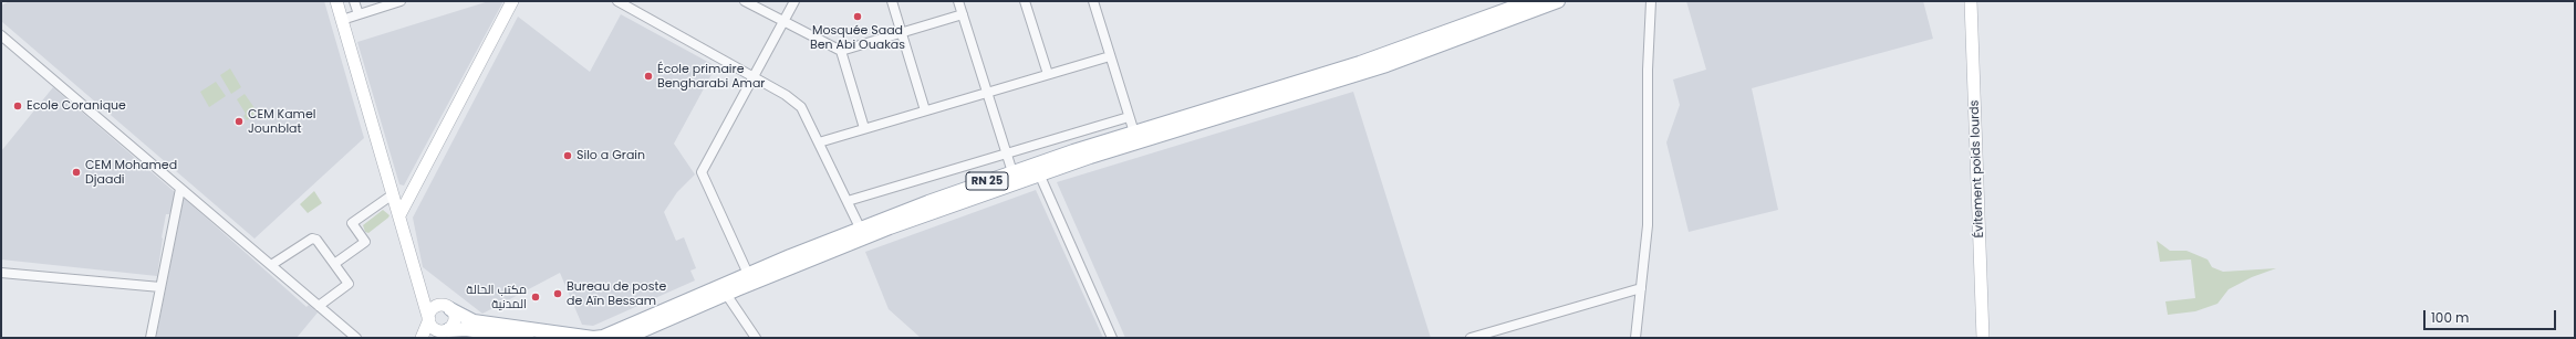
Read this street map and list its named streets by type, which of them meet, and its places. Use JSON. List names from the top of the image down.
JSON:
{
  "streets": {
    "main road": ["Évitement poids lourds", "RN 25"]
  },
  "places": [
    "Mosquée Saad Ben Abi Ouakas",
    "École primaire Bengharabi Amar",
    "Ecole Coranique",
    "CEM Kamel Jounblat",
    "Silo a Grain",
    "CEM Mohamed Djaadi",
    "Bureau de poste de Aïn Bessam",
    "مكتب الحالة المدنية"
  ],
  "scale_bar": "100 m"
}
